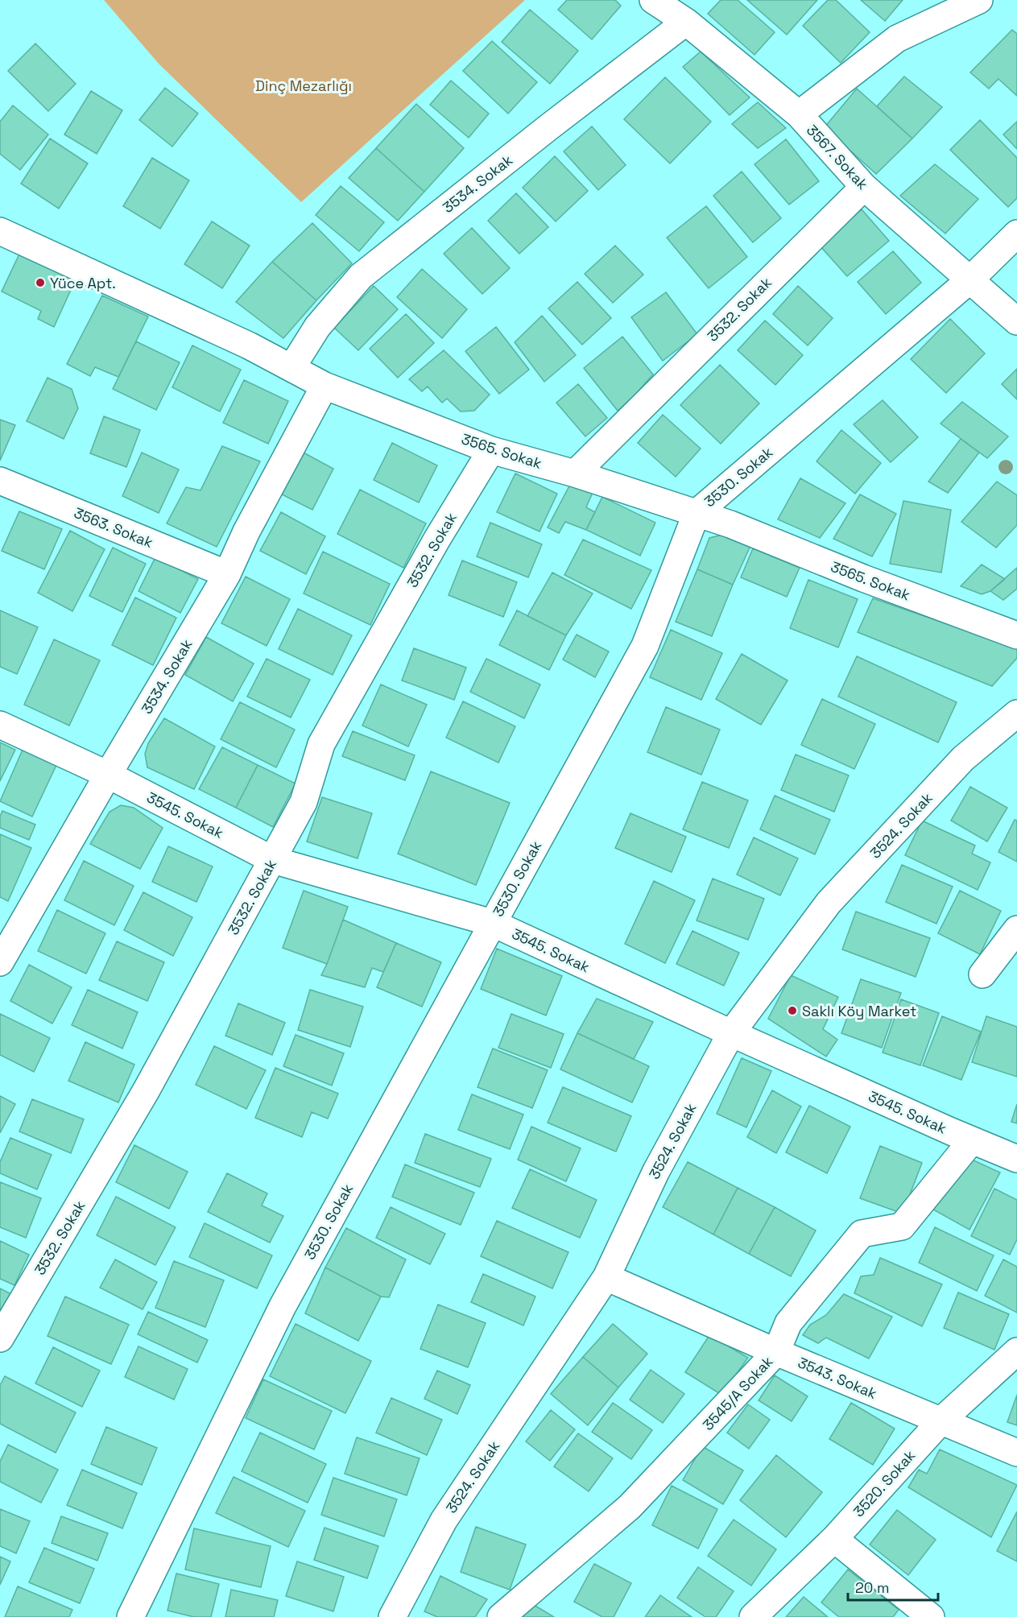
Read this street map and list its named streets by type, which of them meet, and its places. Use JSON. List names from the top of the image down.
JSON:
{
  "streets": {
    "street": [
      "3567. Sokak",
      "3534. Sokak",
      "3532. Sokak",
      "3565. Sokak",
      "3530. Sokak",
      "3563. Sokak",
      "3545. Sokak",
      "3524. Sokak",
      "3543. Sokak",
      "3545/A Sokak",
      "3520. Sokak"
    ]
  },
  "crossings": [
    ["3567. Sokak", "3534. Sokak"],
    ["3567. Sokak", "3532. Sokak"],
    ["3567. Sokak", "3530. Sokak"],
    ["3534. Sokak", "3565. Sokak"],
    ["3534. Sokak", "3563. Sokak"],
    ["3534. Sokak", "3545. Sokak"],
    ["3532. Sokak", "3565. Sokak"],
    ["3532. Sokak", "3545. Sokak"],
    ["3565. Sokak", "3530. Sokak"],
    ["3530. Sokak", "3545. Sokak"],
    ["3545. Sokak", "3524. Sokak"],
    ["3545. Sokak", "3545/A Sokak"],
    ["3524. Sokak", "3543. Sokak"],
    ["3543. Sokak", "3545/A Sokak"],
    ["3543. Sokak", "3520. Sokak"]
  ],
  "parks": ["Dinç Mezarlığı"],
  "places": ["Yüce Apt.", "Saklı Köy Market"],
  "scale_bar": "20 m"
}
